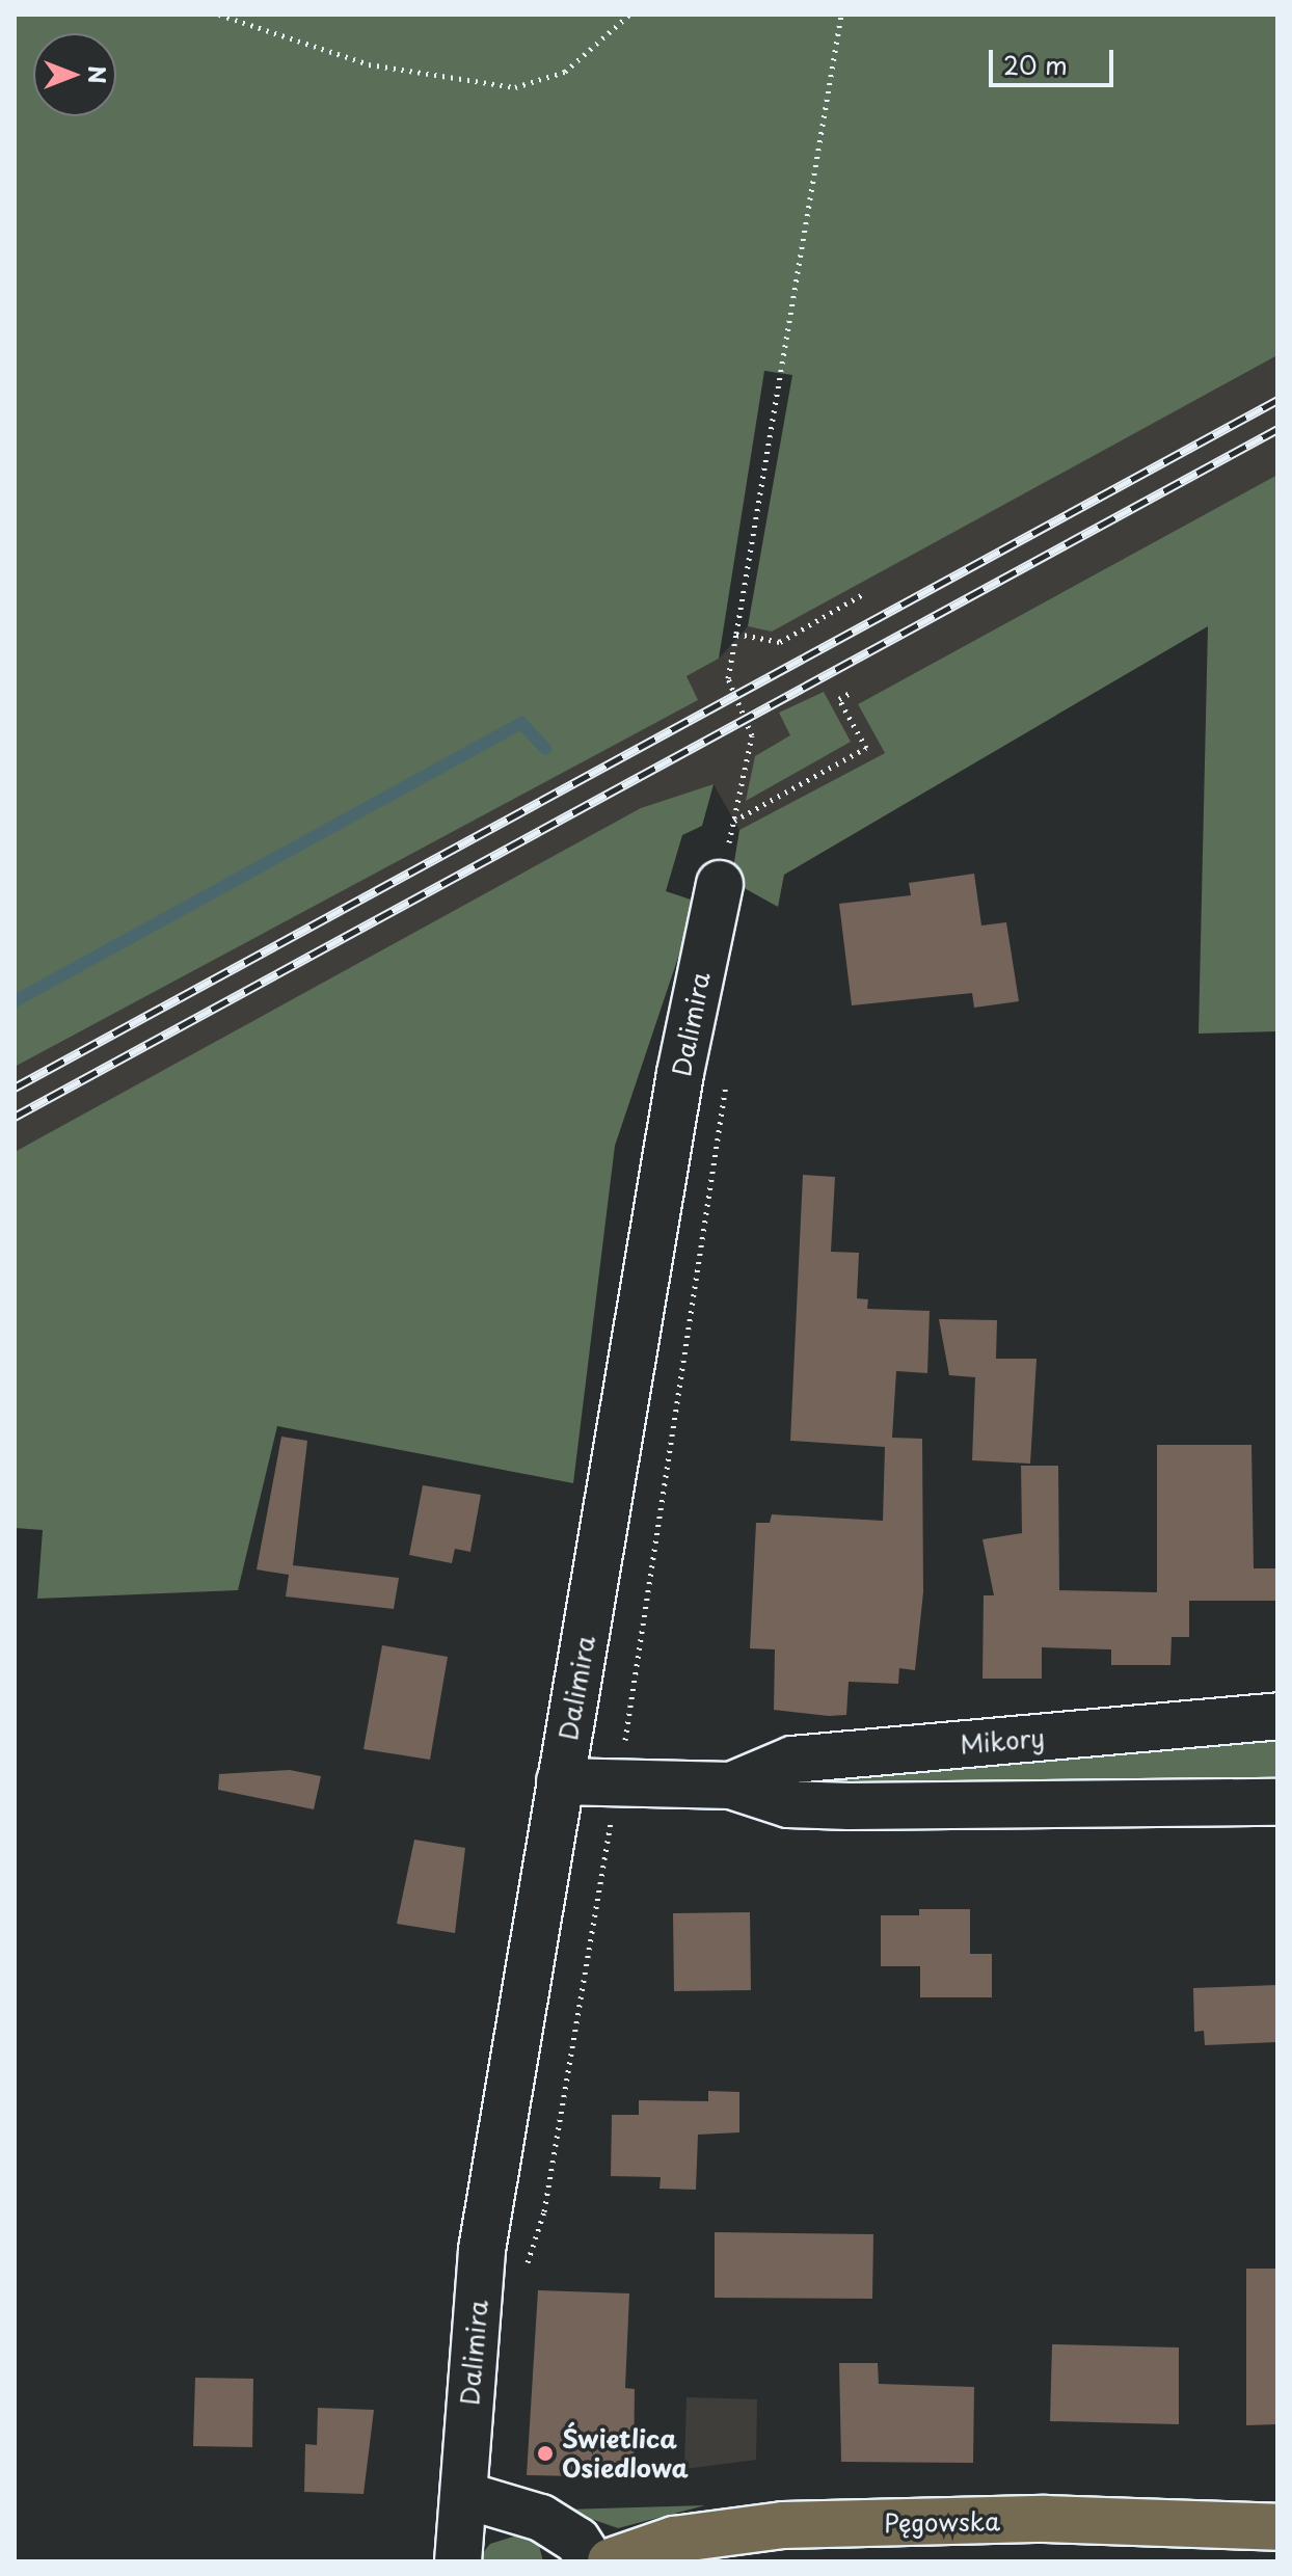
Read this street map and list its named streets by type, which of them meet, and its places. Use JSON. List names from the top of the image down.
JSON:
{
  "streets": {
    "main road": ["Pęgowska"],
    "street": ["Dalimira", "Mikory"]
  },
  "crossings": [
    ["Dalimira", "Mikory"]
  ],
  "places": ["Świetlica Osiedlowa"],
  "scale_bar": "20 m",
  "north": "right"
}
